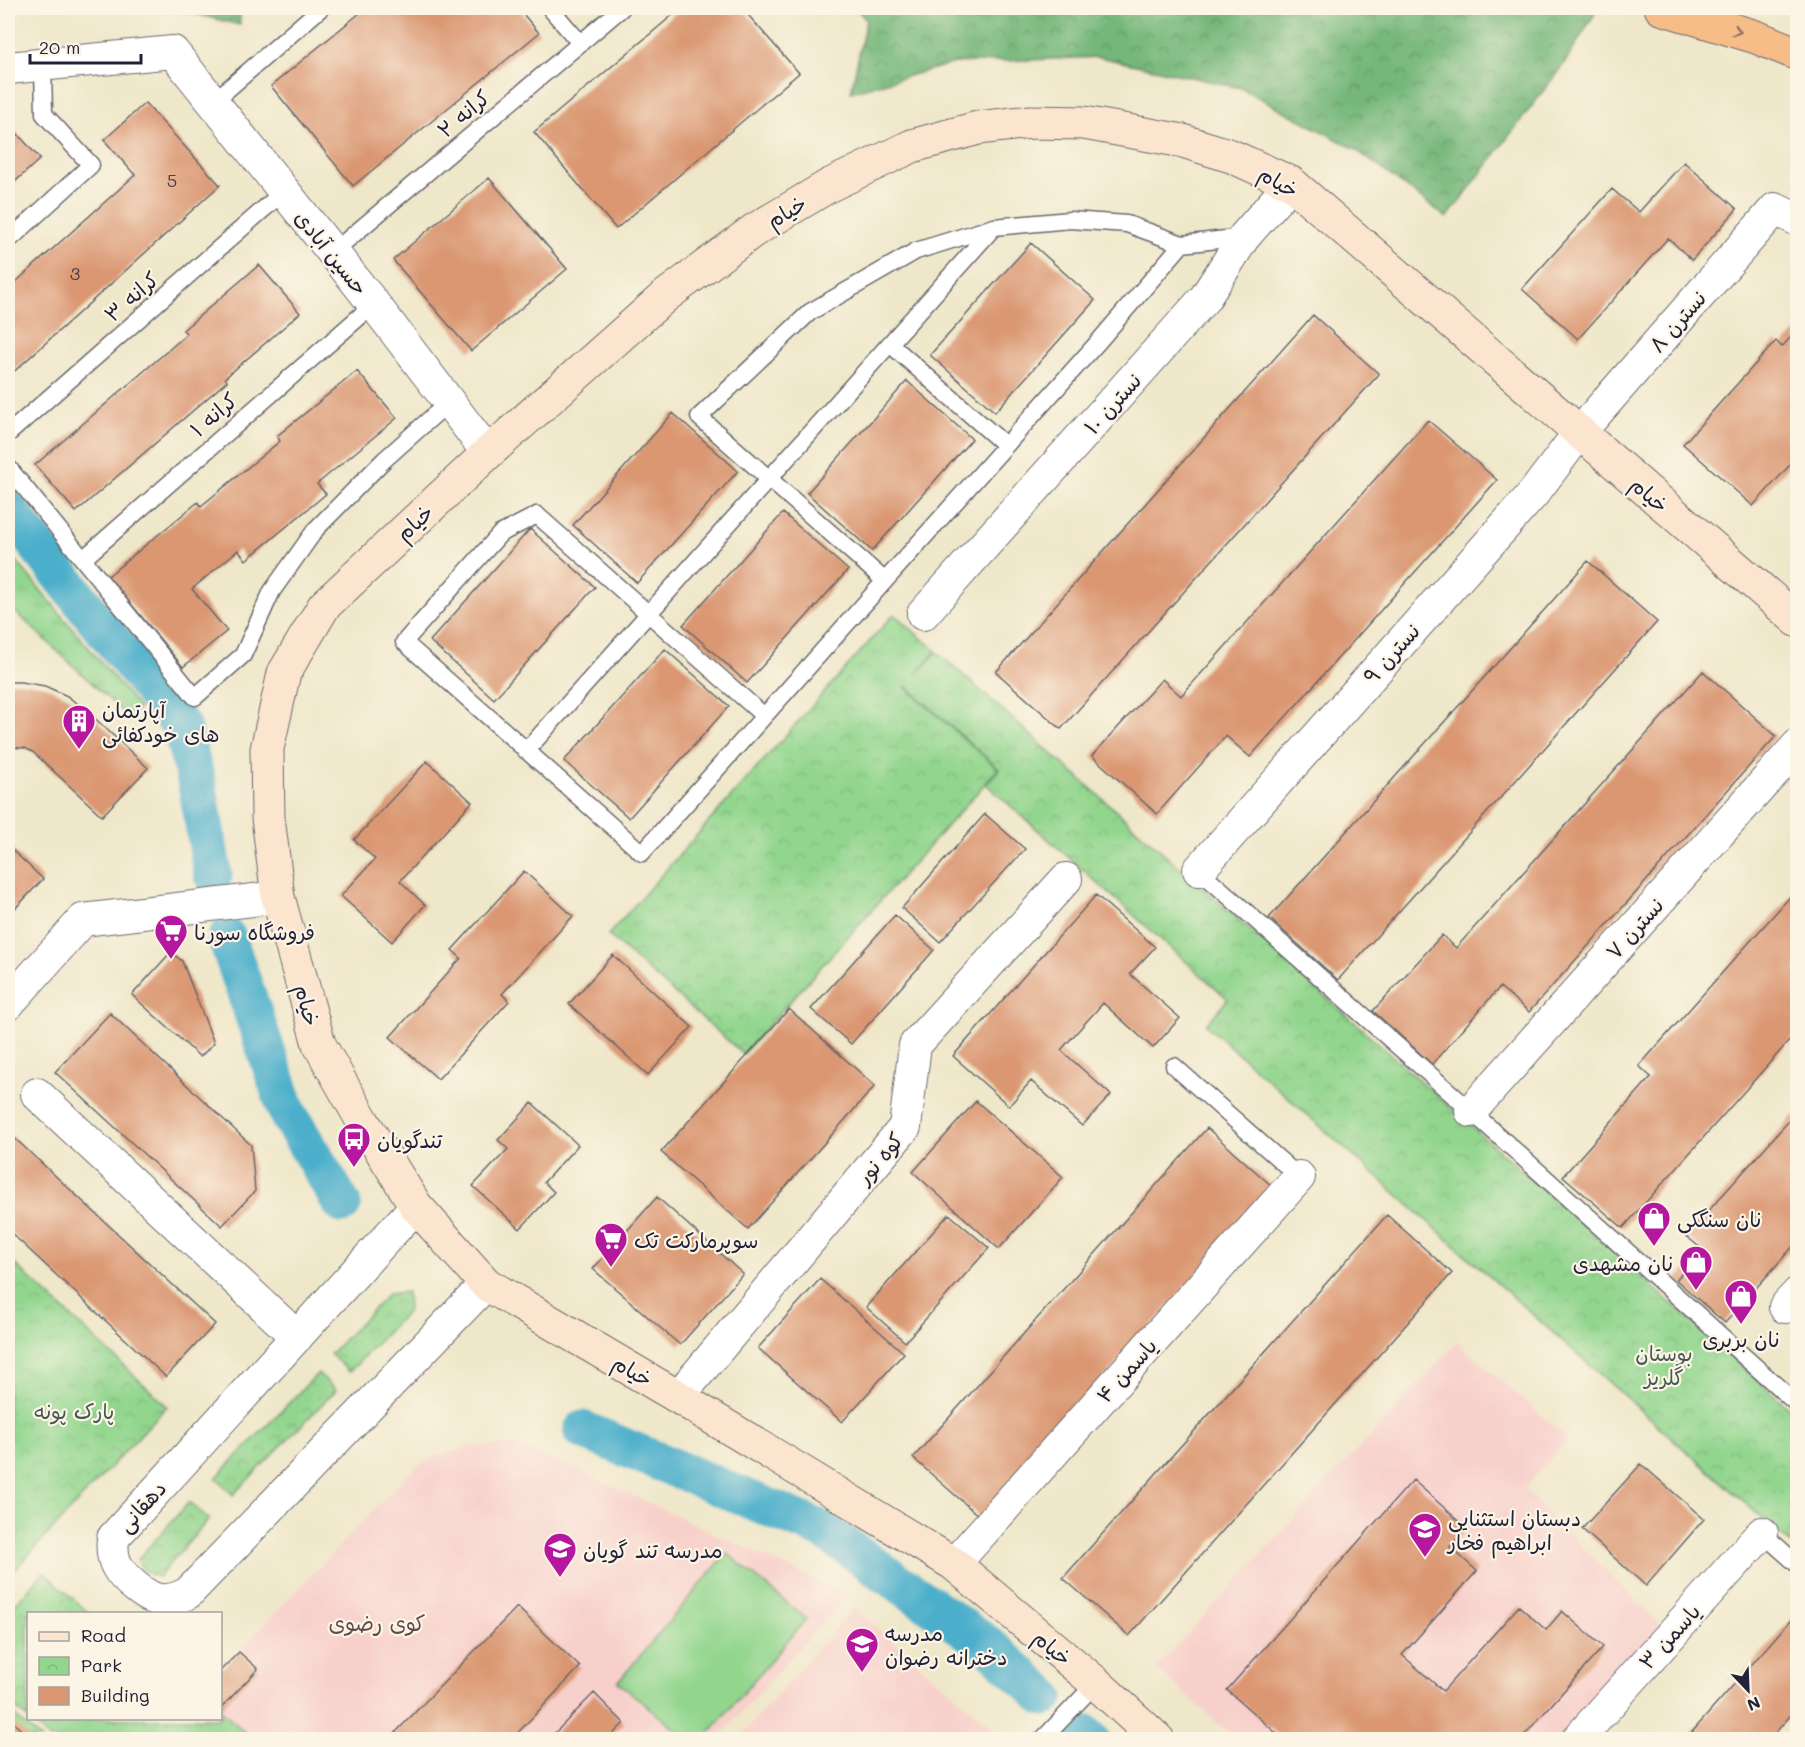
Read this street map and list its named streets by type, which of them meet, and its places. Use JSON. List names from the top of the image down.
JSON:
{
  "streets": {
    "street": [
      "خیام",
      "حسین آبادی",
      "نسترن ۸",
      "نسترن ۱۰",
      "نسترن ۹",
      "نسترن ۷",
      "کوه نور",
      "یاسمن ۴",
      "دهقانی",
      "یاسمن ۳"
    ],
    "lane": ["کرانه ۲", "کرانه ۳", "کرانه ۱"]
  },
  "crossings": [
    ["کرانه ۲", "حسین آبادی"],
    ["خیام", "حسین آبادی"],
    ["خیام", "نسترن ۸"],
    ["خیام", "نسترن ۱۰"],
    ["خیام", "نسترن ۹"],
    ["خیام", "کوه نور"],
    ["خیام", "یاسمن ۴"],
    ["خیام", "دهقانی"],
    ["حسین آبادی", "کرانه ۳"],
    ["حسین آبادی", "کرانه ۱"],
    ["نسترن ۸", "نسترن ۹"]
  ],
  "districts": ["کوی رضوی"],
  "parks": ["بوستان گلریز", "پارک پونه"],
  "places": {
    "building": ["آپارتمان های خودکفائی"],
    "supermarket": ["فروشگاه سورنا", "سوپرمارکت تک"],
    "bus stop": ["تندگویان"],
    "shop": ["نان سنگکی", "نان مشهدی", "نان بربری"],
    "school or university": ["دبستان استثنایی ابراهیم فخار", "مدرسه تند گویان", "مدرسه دخترانه رضوان"]
  },
  "house_numbers": ["5", "3"],
  "legend": ["Road", "Park", "Building"],
  "scale_bar": "20 m",
  "north": "bottom right"
}
